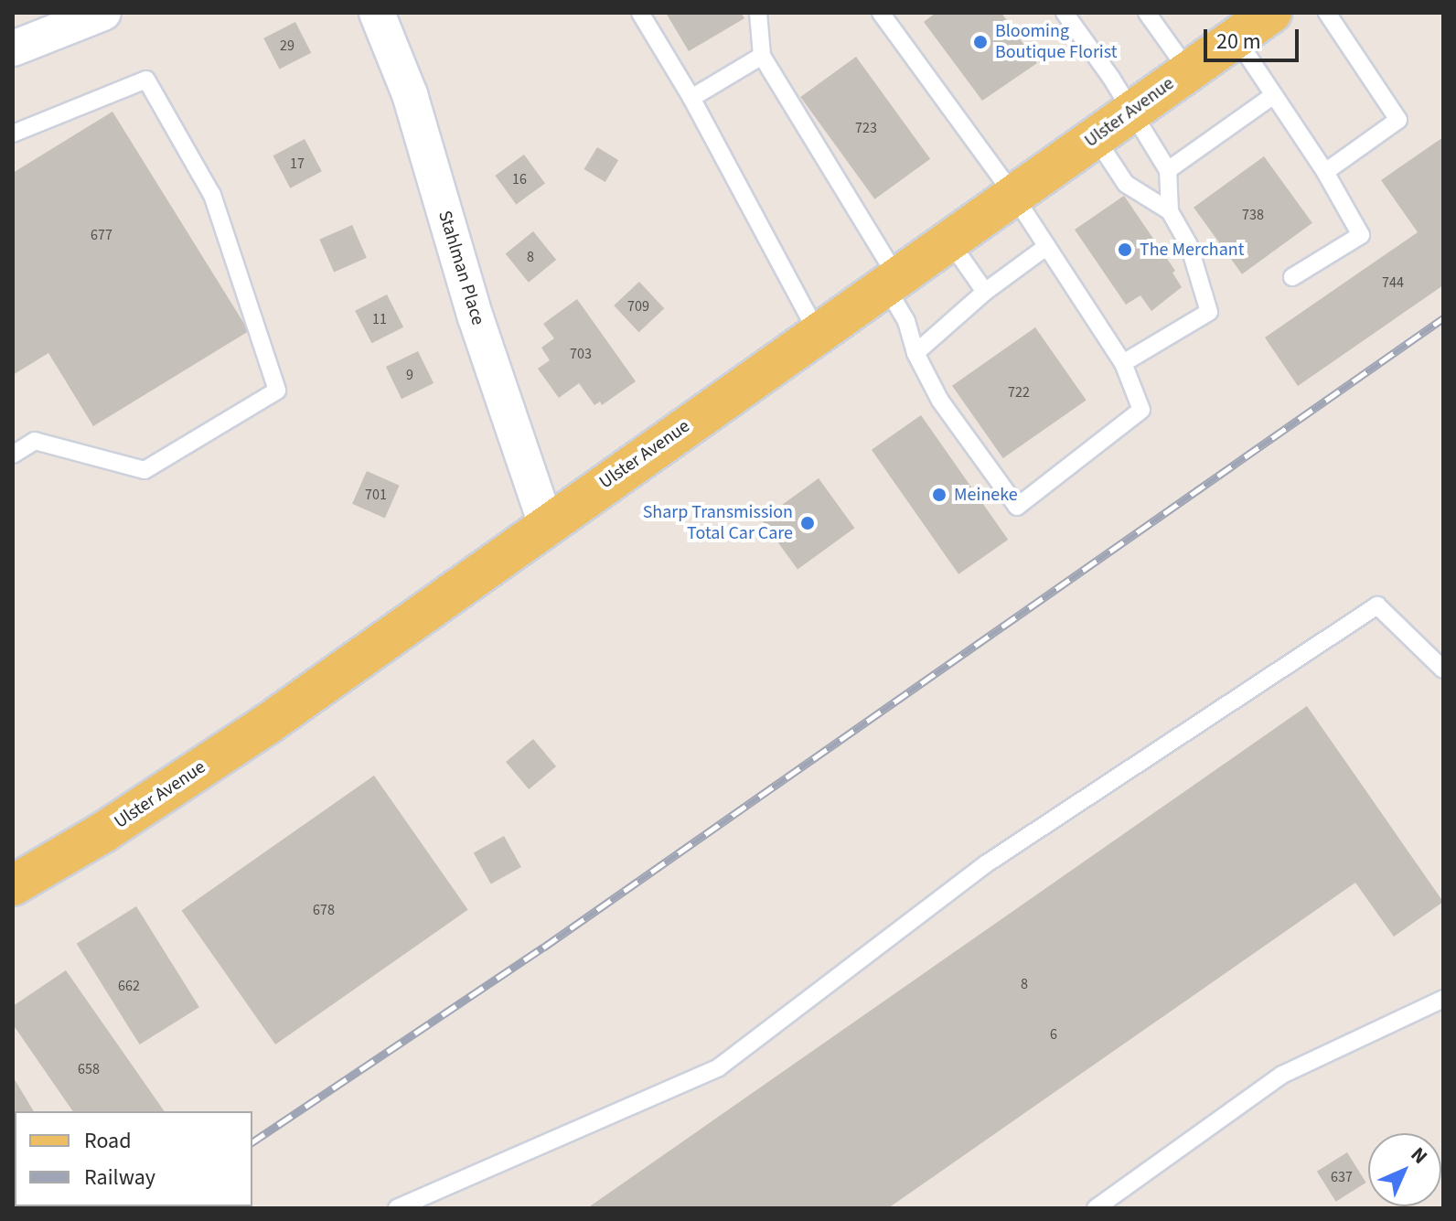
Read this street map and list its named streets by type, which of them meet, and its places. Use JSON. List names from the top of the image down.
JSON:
{
  "streets": {
    "main road": ["Ulster Avenue"],
    "street": ["Stahlman Place"]
  },
  "crossings": [
    ["Ulster Avenue", "Stahlman Place"]
  ],
  "places": [
    "Blooming Boutique Florist",
    "The Merchant",
    "Meineke",
    "Sharp Transmission Total Car Care"
  ],
  "house_numbers": [
    "29",
    "723",
    "17",
    "16",
    "738",
    "677",
    "8",
    "744",
    "709",
    "11",
    "703",
    "9",
    "722",
    "701",
    "678",
    "8",
    "662",
    "6",
    "658",
    "637"
  ],
  "legend": ["Road", "Railway"],
  "scale_bar": "20 m",
  "north": "top right"
}
